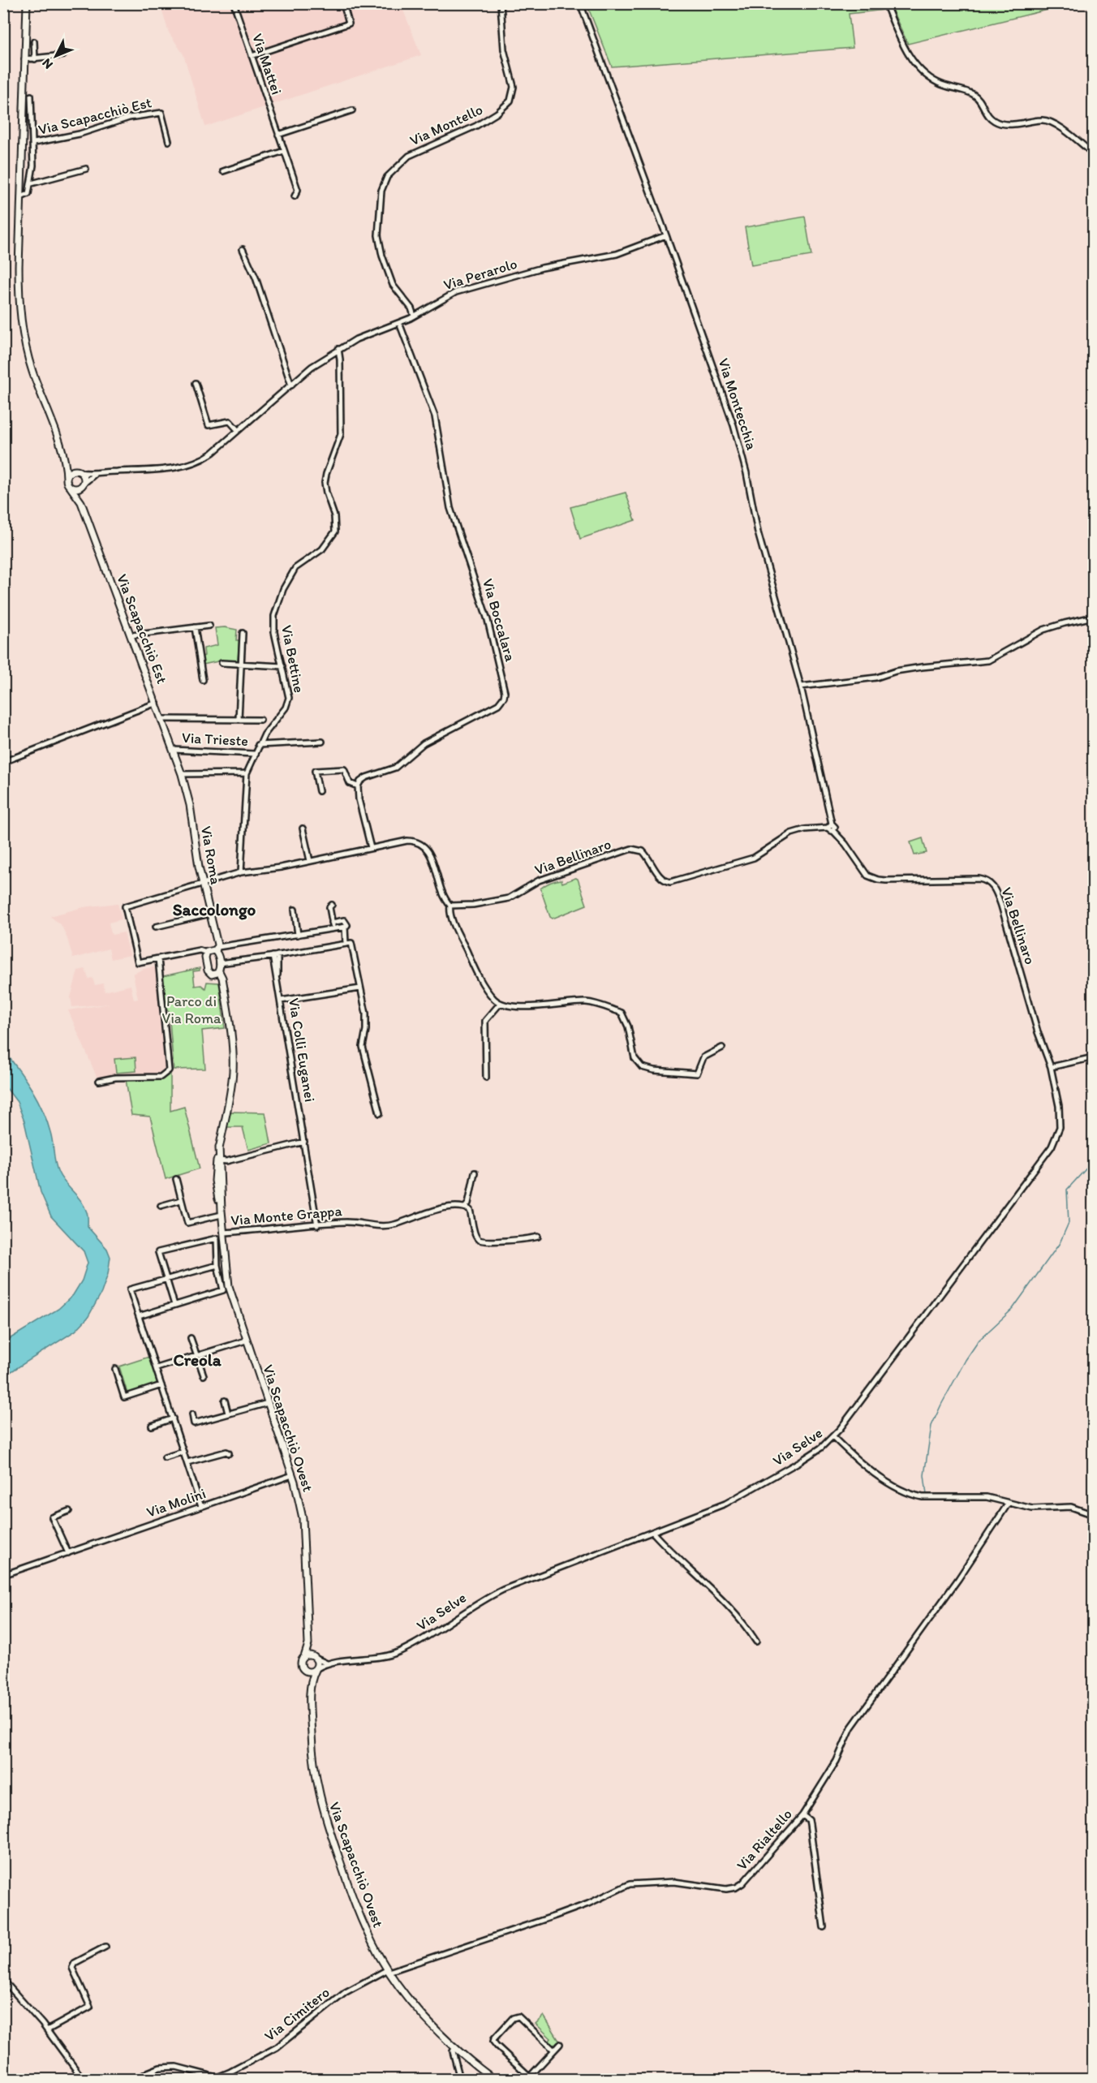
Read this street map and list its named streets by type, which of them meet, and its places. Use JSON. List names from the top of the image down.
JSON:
{
  "streets": {
    "main road": ["Via Scapacchiò Est", "Via Roma", "Via Scapacchiò Ovest"],
    "street": [
      "Via Mattei",
      "Via Montello",
      "Via Perarolo",
      "Via Montecchia",
      "Via Boccalara",
      "Via Bettine",
      "Via Trieste",
      "Via Bellinaro",
      "Via Colli Euganei",
      "Via Monte Grappa",
      "Via Selve",
      "Via Molini",
      "Via Rialtello",
      "Via Cimitero"
    ]
  },
  "crossings": [
    ["Via Scapacchiò Est", "Via Perarolo"],
    ["Via Scapacchiò Est", "Via Trieste"],
    ["Via Scapacchiò Est", "Via Roma"],
    ["Via Montello", "Via Perarolo"],
    ["Via Perarolo", "Via Montecchia"],
    ["Via Perarolo", "Via Boccalara"],
    ["Via Perarolo", "Via Bettine"],
    ["Via Montecchia", "Via Bellinaro"],
    ["Via Bettine", "Via Trieste"],
    ["Via Bellinaro", "Via Selve"],
    ["Via Colli Euganei", "Via Monte Grappa"],
    ["Via Monte Grappa", "Via Scapacchiò Ovest"],
    ["Via Scapacchiò Ovest", "Via Selve"],
    ["Via Scapacchiò Ovest", "Via Molini"],
    ["Via Scapacchiò Ovest", "Via Rialtello"],
    ["Via Scapacchiò Ovest", "Via Cimitero"],
    ["Via Rialtello", "Via Cimitero"]
  ],
  "districts": ["Saccolongo", "Creola"],
  "parks": ["Parco di Via Roma"],
  "north": "bottom left"
}
